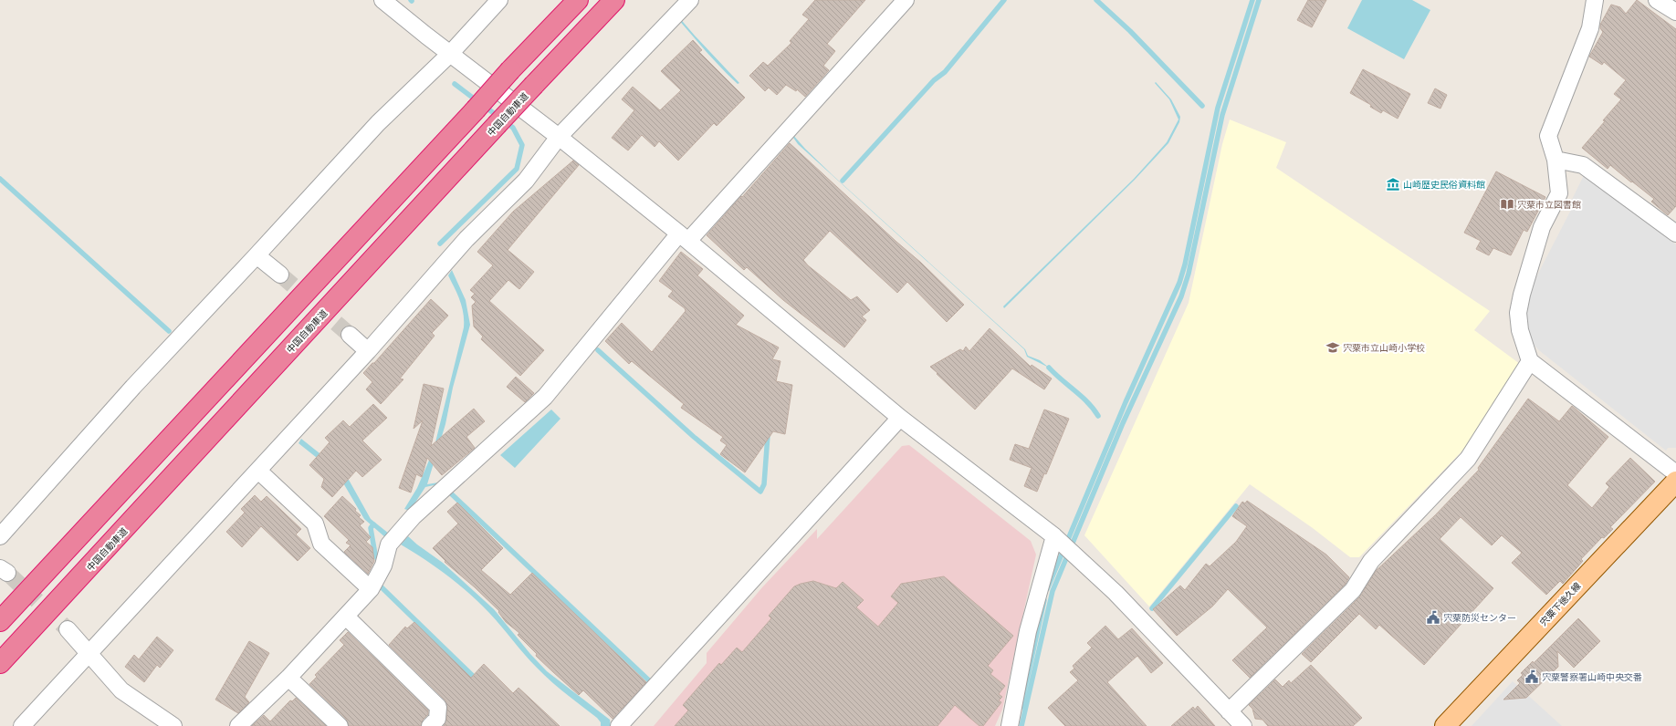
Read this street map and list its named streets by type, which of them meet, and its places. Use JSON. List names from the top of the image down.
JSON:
{
  "streets": {
    "highway": ["中国自動車道"],
    "main road": ["宍粟下徳久線"]
  },
  "places": {
    "museum": ["山崎歴史民俗資料館"],
    "library": ["宍粟市立図書館"],
    "school or university": ["宍粟市立山崎小学校"],
    "public building": ["宍粟防災センター", "宍粟警察署山崎中央交番"]
  }
}
